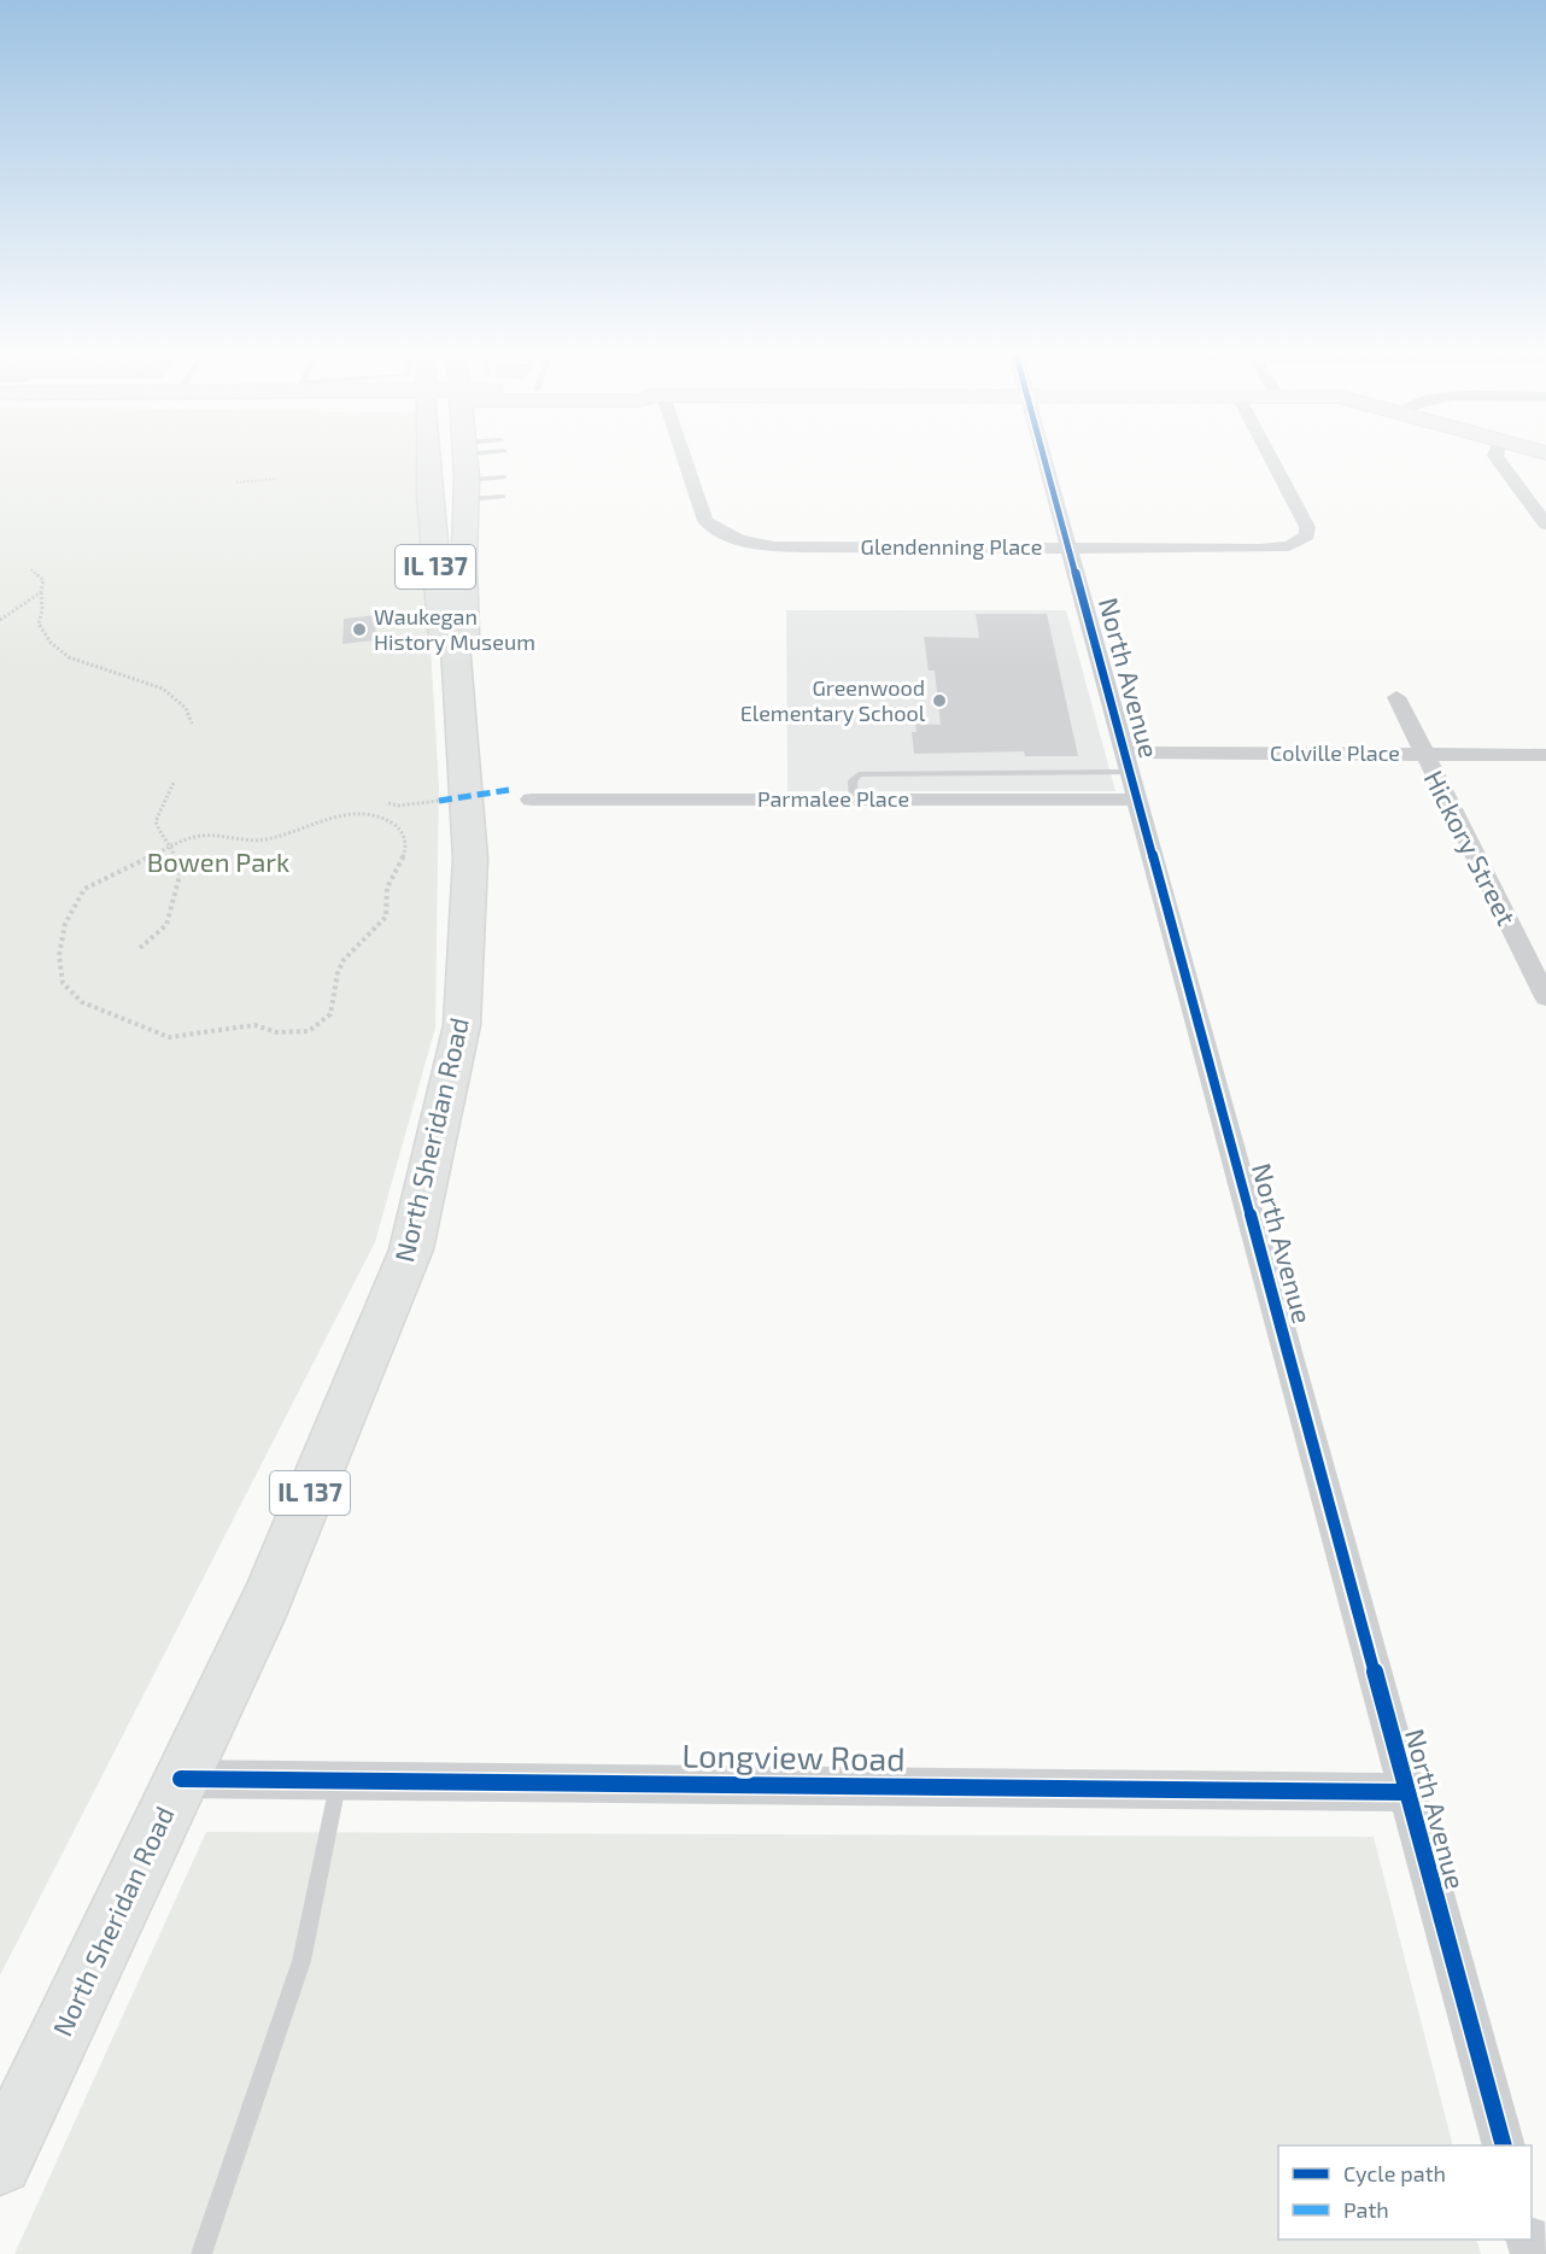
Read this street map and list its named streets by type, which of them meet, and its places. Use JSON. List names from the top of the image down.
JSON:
{
  "streets": {
    "main road": ["IL 137", "North Sheridan Road"],
    "street": [
      "Glendenning Place",
      "North Avenue",
      "Colville Place",
      "Parmalee Place",
      "Hickory Street",
      "Longview Road"
    ]
  },
  "crossings": [
    ["Glendenning Place", "North Avenue"],
    ["North Avenue", "Colville Place"],
    ["North Avenue", "Parmalee Place"],
    ["North Avenue", "Longview Road"],
    ["Colville Place", "Parmalee Place"],
    ["Colville Place", "Hickory Street"],
    ["North Sheridan Road", "Longview Road"]
  ],
  "parks": ["Bowen Park"],
  "places": ["Waukegan History Museum", "Greenwood Elementary School"],
  "legend": ["Cycle path", "Path"]
}
